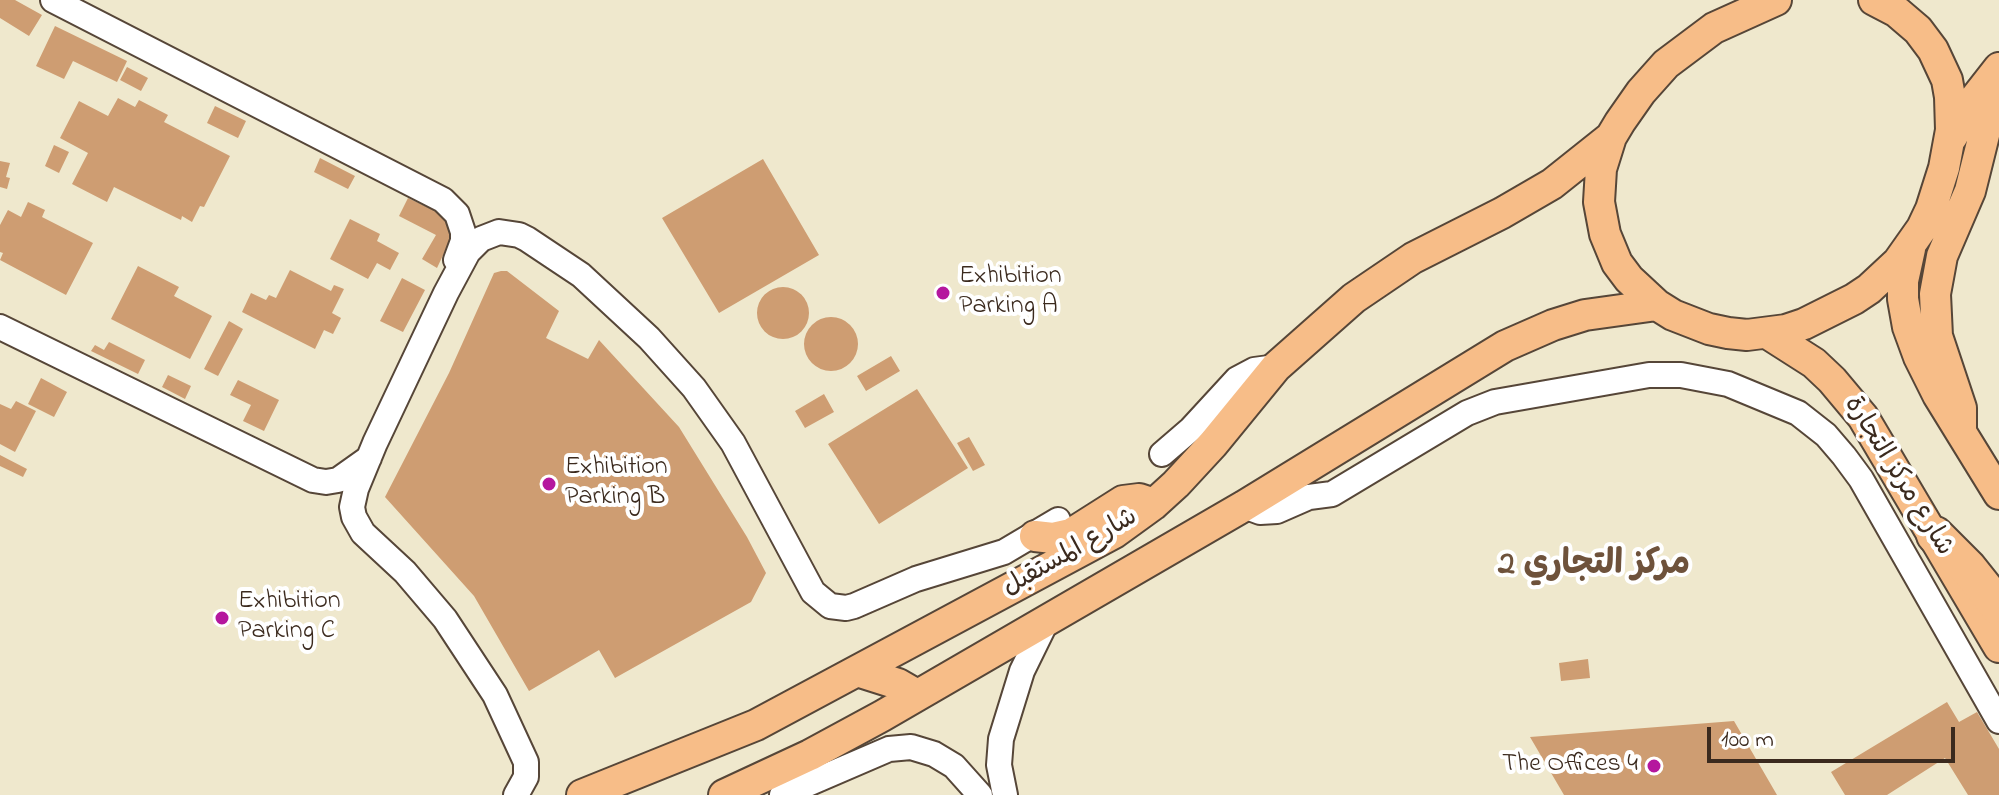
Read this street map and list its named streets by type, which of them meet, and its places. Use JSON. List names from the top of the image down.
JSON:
{
  "streets": {
    "main road": ["شارع مركز التجارة", "شارع المستقبل"]
  },
  "districts": ["مركز التجاري 2"],
  "places": [
    "Exhibition Parking A",
    "Exhibition Parking B",
    "Exhibition Parking C",
    "The Offices 4"
  ],
  "scale_bar": "100 m"
}
